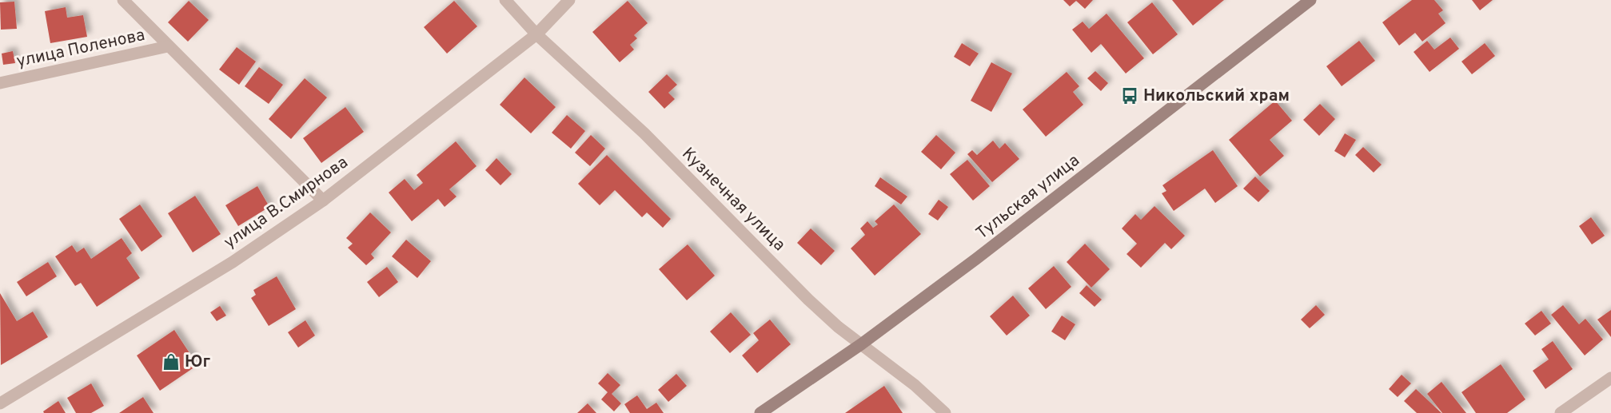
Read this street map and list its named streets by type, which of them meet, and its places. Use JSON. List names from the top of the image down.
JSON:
{
  "streets": {
    "main road": ["Тульская улица"],
    "street": ["улица Поленова", "Кузнечная улица", "улица В.Смирнова"]
  },
  "crossings": [
    ["Тульская улица", "Кузнечная улица"],
    ["Кузнечная улица", "улица В.Смирнова"]
  ],
  "places": {
    "bus stop": ["Никольский храм"],
    "shop": ["Юг"]
  }
}
